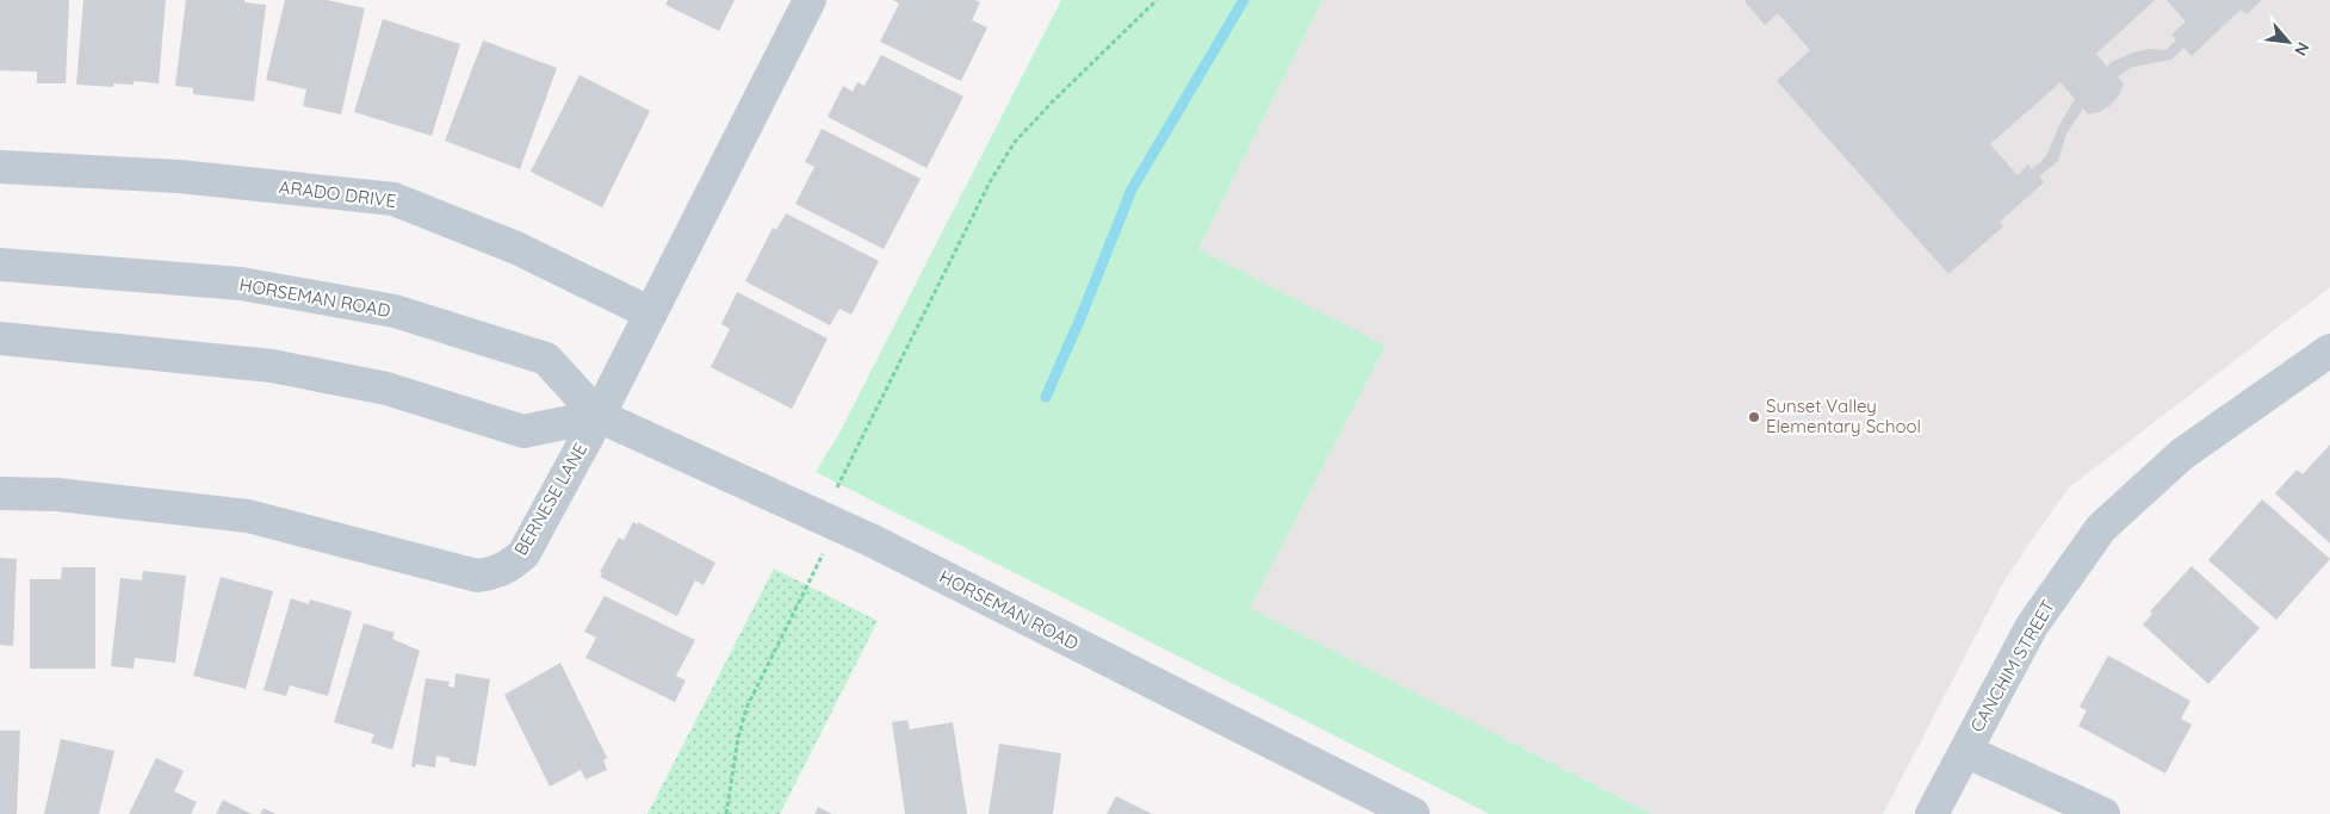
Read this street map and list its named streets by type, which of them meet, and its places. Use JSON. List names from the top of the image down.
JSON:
{
  "streets": {
    "street": [
      "ARADO DRIVE",
      "HORSEMAN ROAD",
      "BERNESE LANE",
      "CANCHIM STREET"
    ]
  },
  "crossings": [
    ["ARADO DRIVE", "BERNESE LANE"],
    ["HORSEMAN ROAD", "BERNESE LANE"]
  ],
  "places": ["Sunset Valley Elementary School"],
  "north": "bottom right"
}
